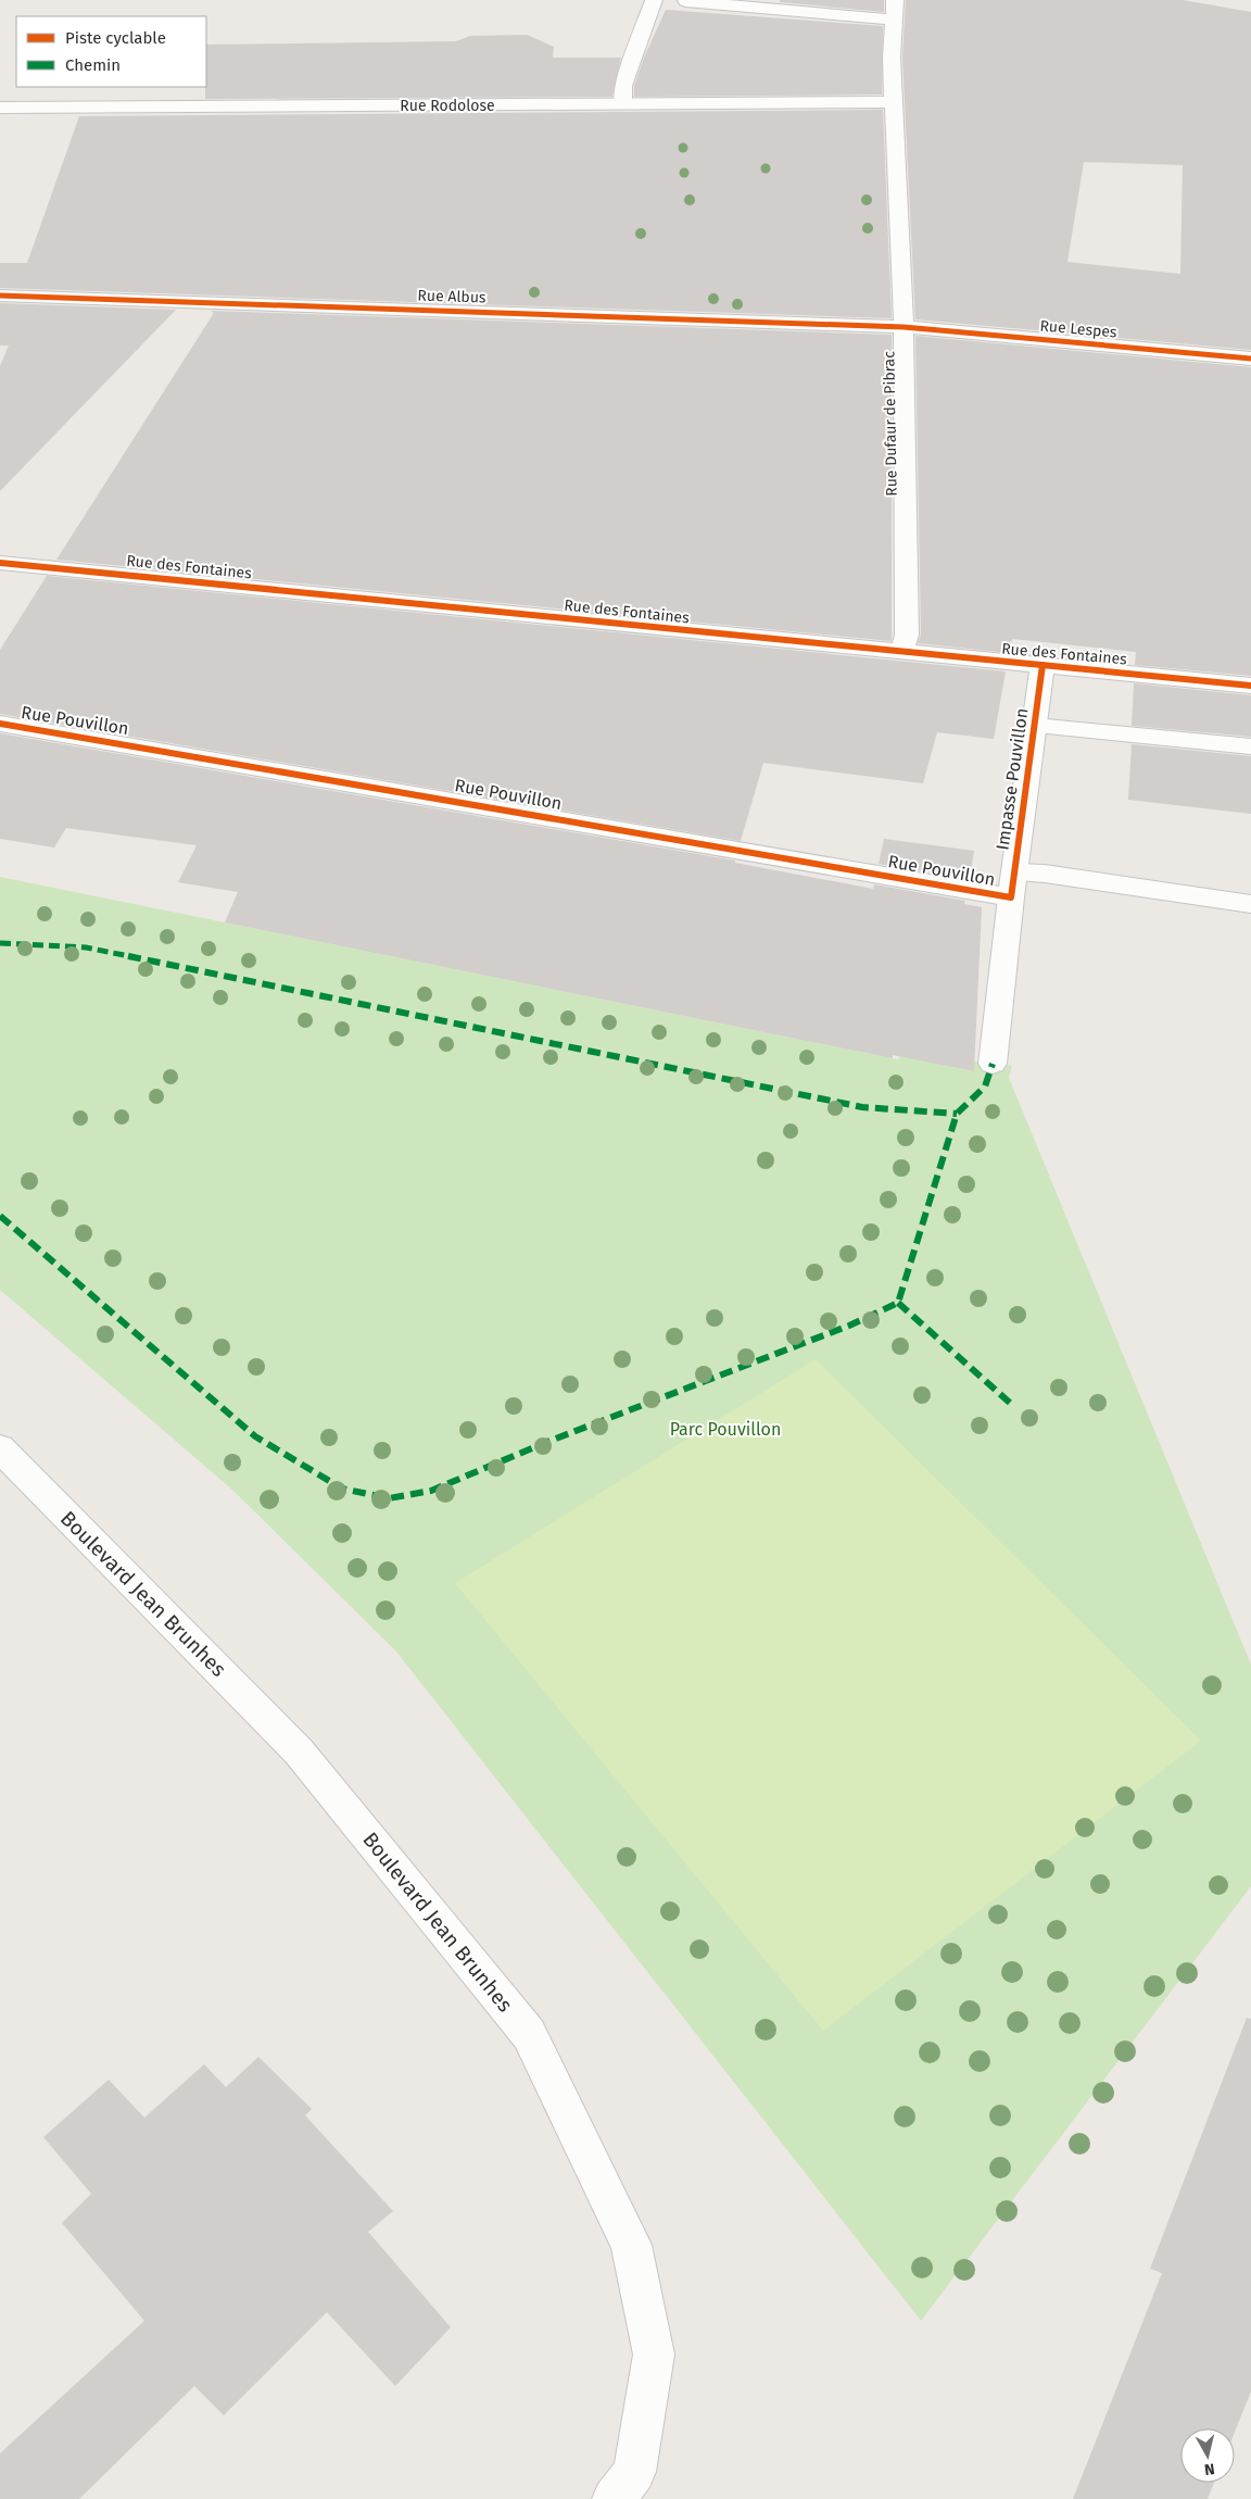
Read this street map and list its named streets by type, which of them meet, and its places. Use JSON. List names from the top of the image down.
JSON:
{
  "streets": {
    "street": [
      "Rue Rodolose",
      "Rue Albus",
      "Rue Lespes",
      "Rue Dufaur de Pibrac",
      "Rue des Fontaines",
      "Rue Pouvillon",
      "Impasse Pouvillon",
      "Boulevard Jean Brunhes"
    ]
  },
  "crossings": [
    ["Rue Rodolose", "Rue Dufaur de Pibrac"],
    ["Rue Albus", "Rue Lespes"],
    ["Rue Albus", "Rue Dufaur de Pibrac"],
    ["Rue Lespes", "Rue Dufaur de Pibrac"],
    ["Rue Dufaur de Pibrac", "Rue des Fontaines"],
    ["Rue des Fontaines", "Impasse Pouvillon"],
    ["Rue Pouvillon", "Impasse Pouvillon"]
  ],
  "parks": ["Parc Pouvillon"],
  "legend": ["Piste cyclable", "Chemin"],
  "north": "bottom"
}
